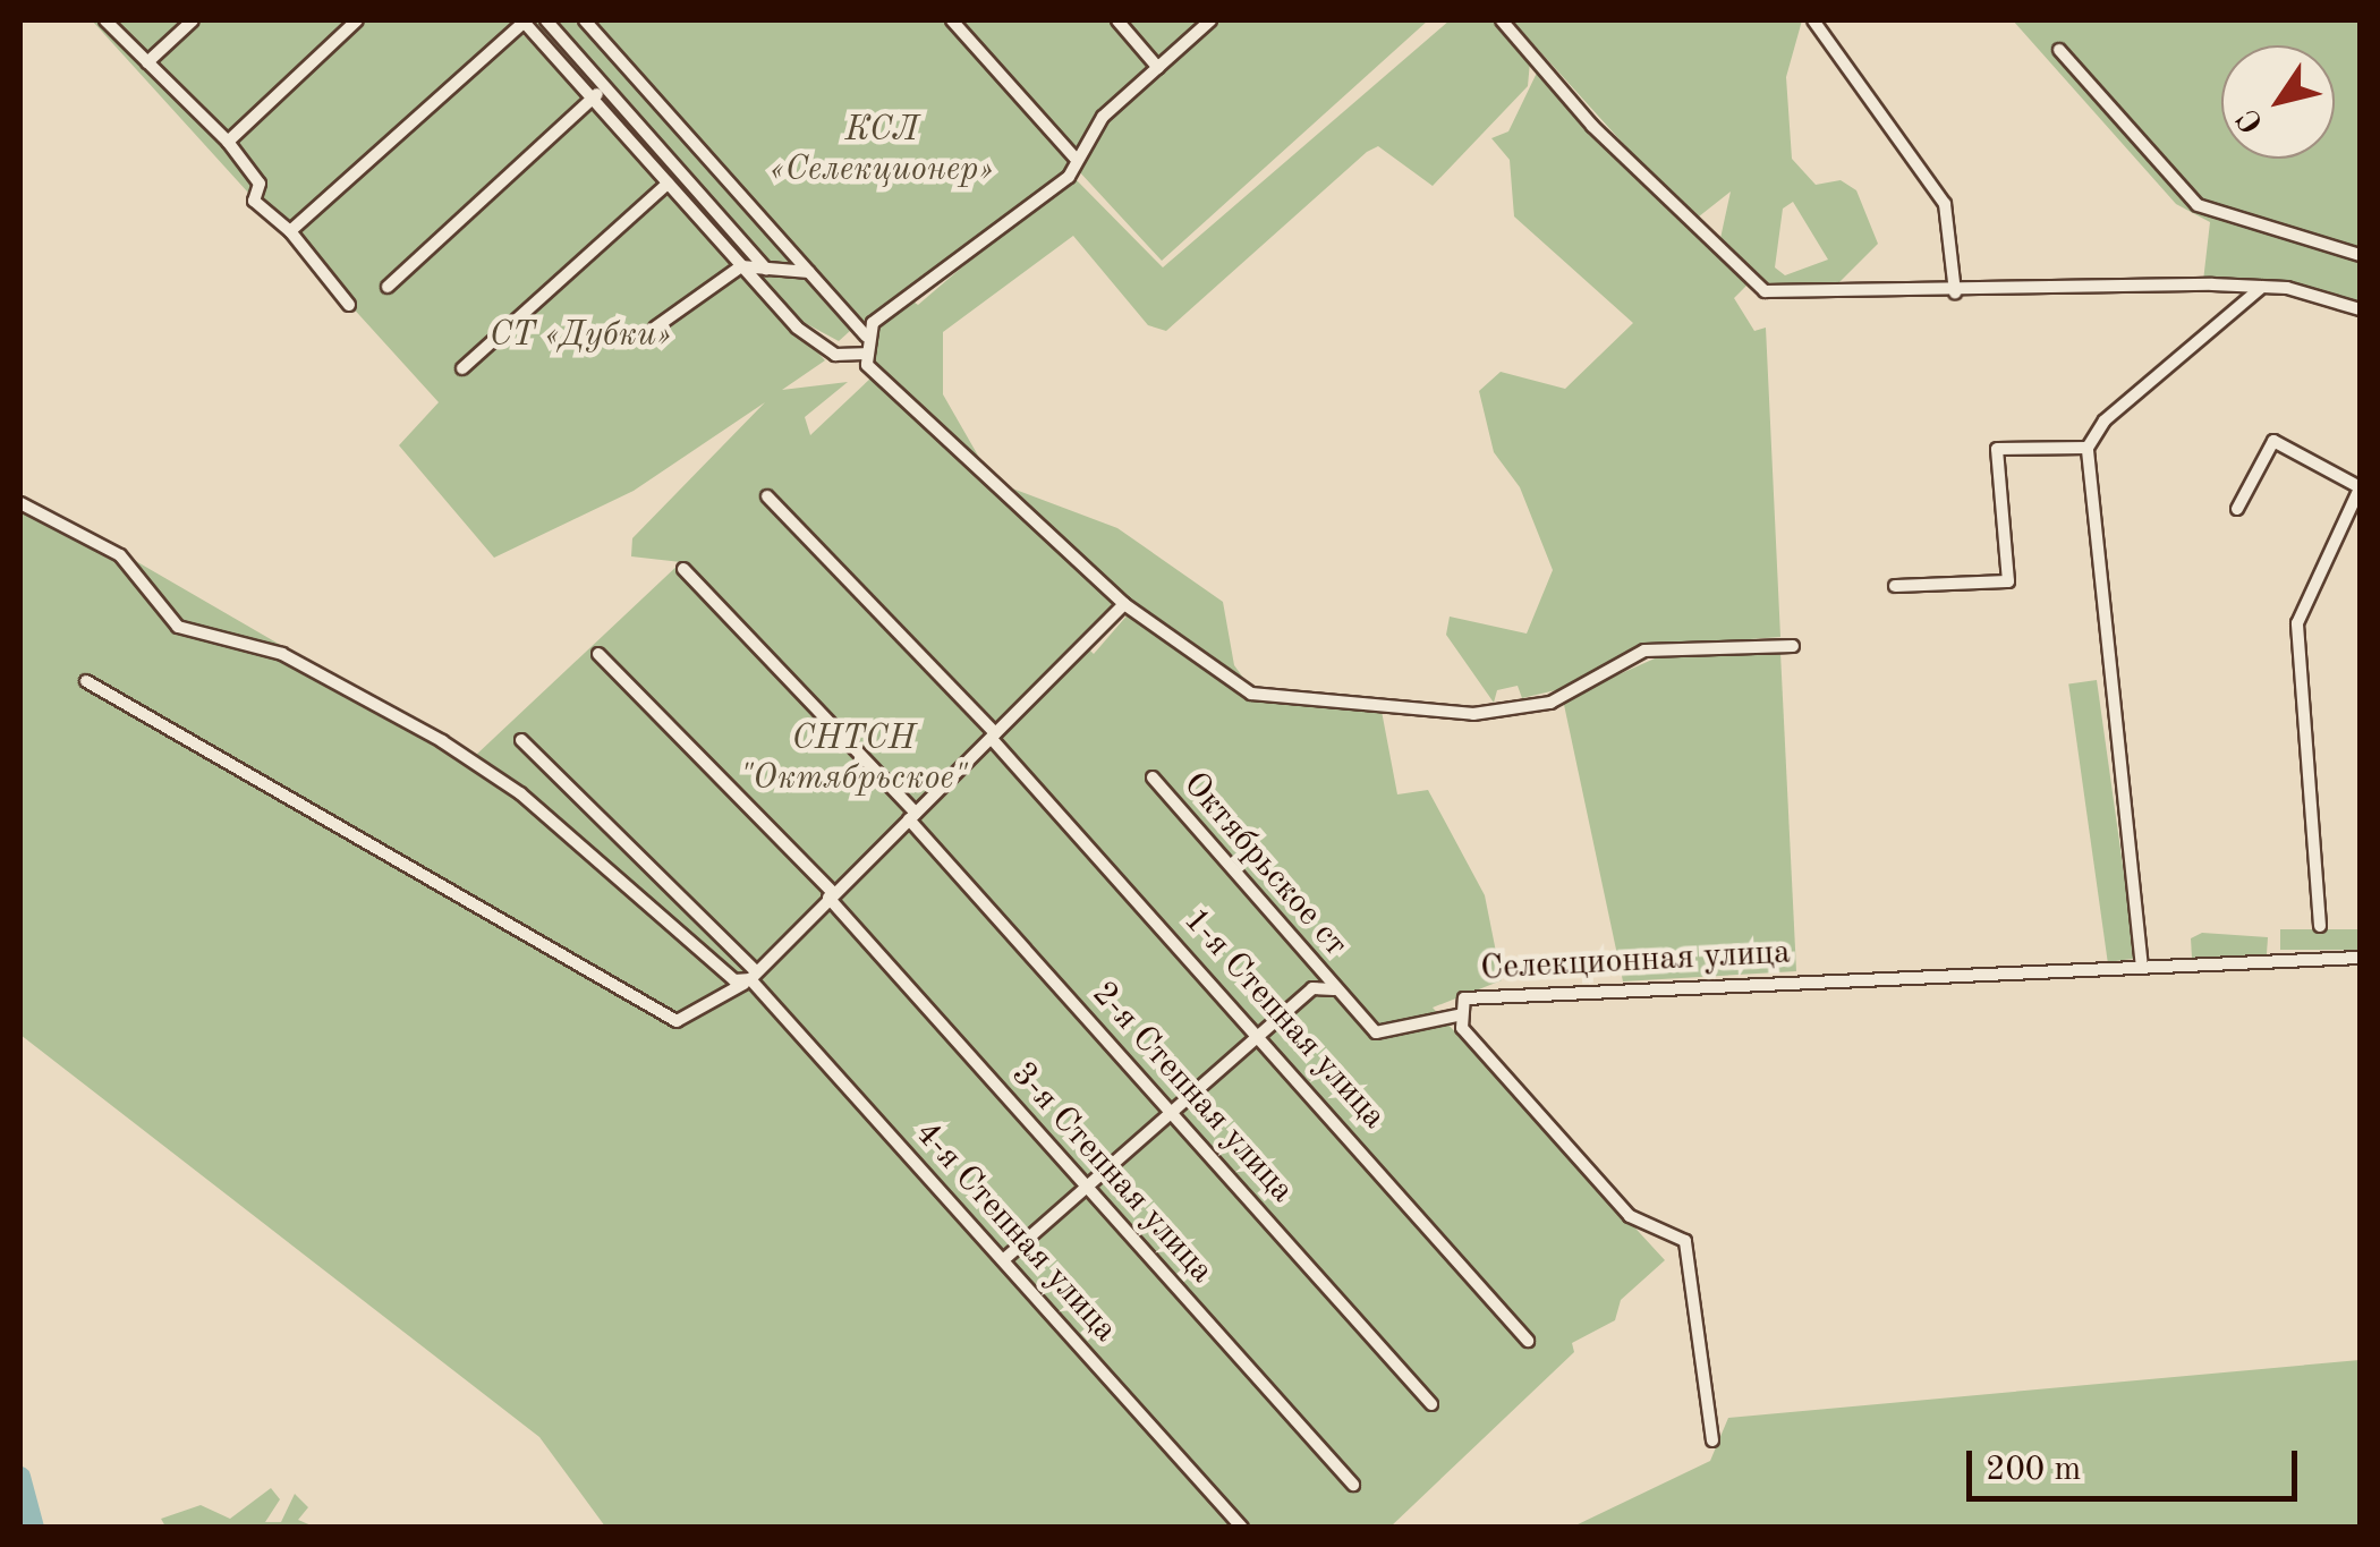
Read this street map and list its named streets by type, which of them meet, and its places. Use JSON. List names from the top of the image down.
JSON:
{
  "streets": {
    "street": [
      "Октябрьское ст",
      "Селекционная улица",
      "1-я Степная улица",
      "2-я Степная улица",
      "3-я Степная улица",
      "4-я Степная улица"
    ]
  },
  "crossings": [
    ["Октябрьское ст", "Селекционная улица"],
    ["Октябрьское ст", "1-я Степная улица"],
    ["Октябрьское ст", "2-я Степная улица"],
    ["Октябрьское ст", "3-я Степная улица"],
    ["Октябрьское ст", "4-я Степная улица"]
  ],
  "parks": ["КСЛ «Селекционер»", "СТ «Дубки»", "СНТСН \"Октябрьское\""],
  "scale_bar": "200 m",
  "north": "bottom left"
}
